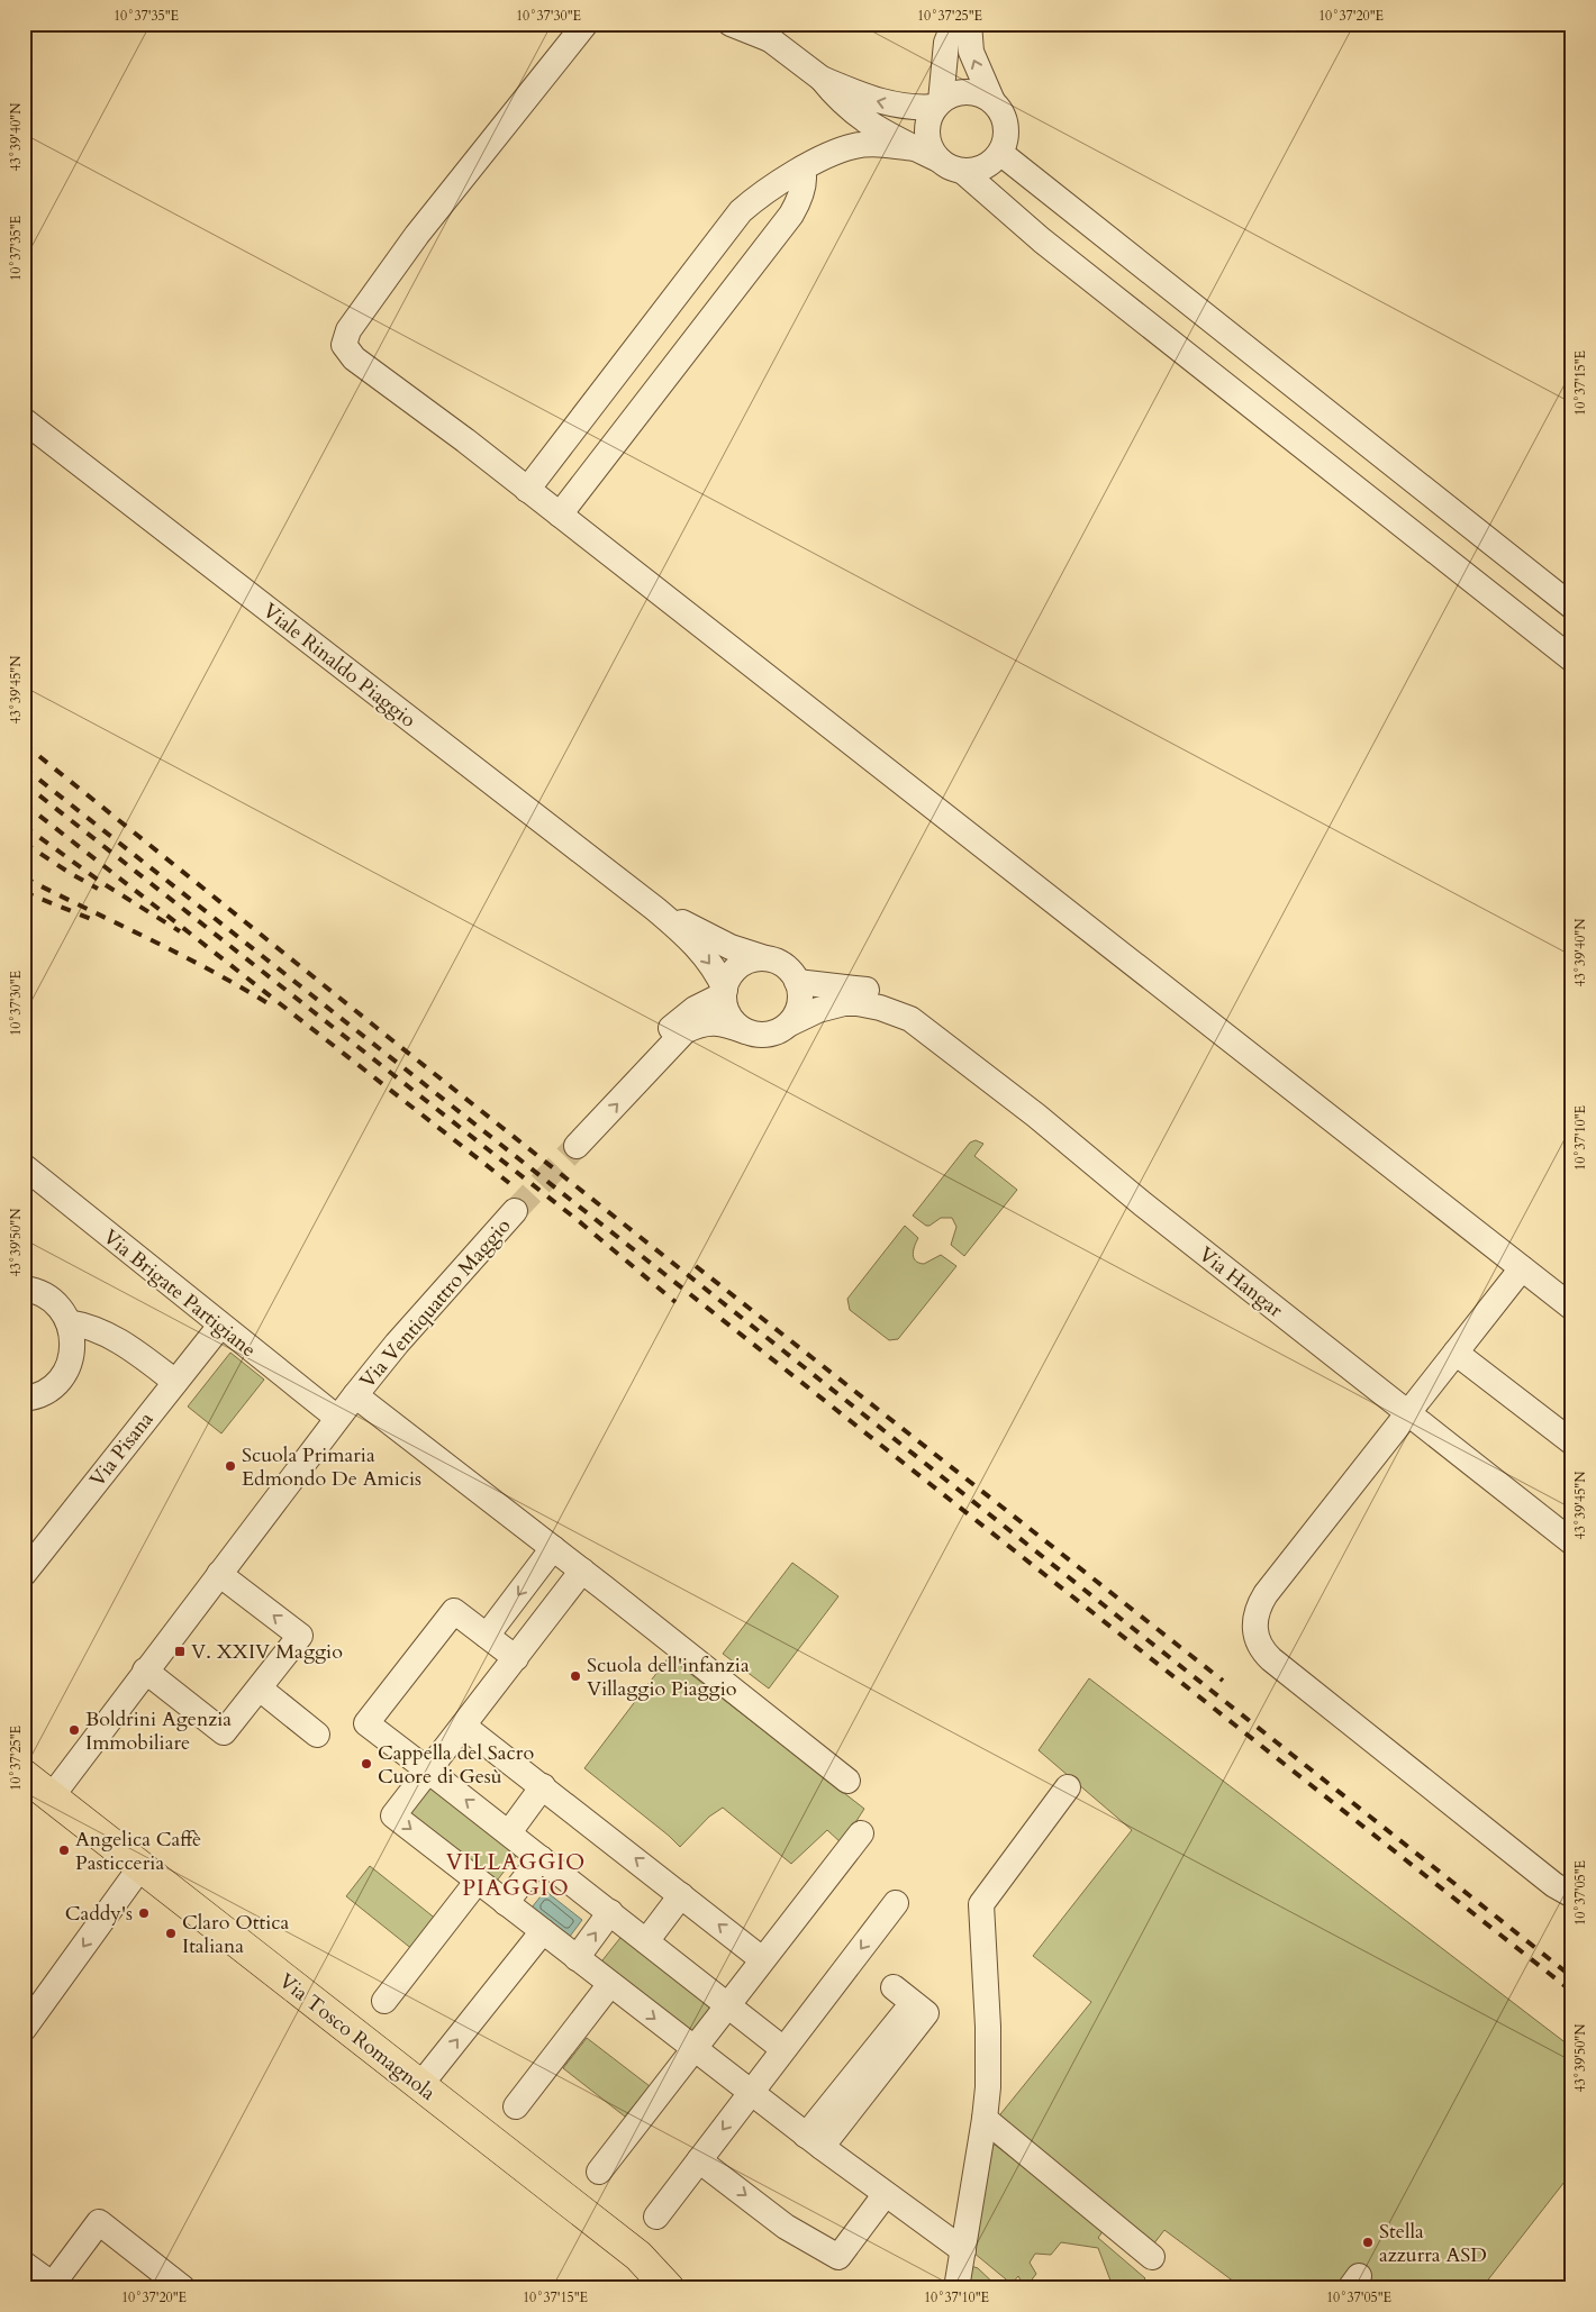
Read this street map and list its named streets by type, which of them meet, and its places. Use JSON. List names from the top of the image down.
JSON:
{
  "streets": {
    "main road": ["Via Tosco Romagnola"],
    "street": [
      "Viale Rinaldo Piaggio",
      "Via Hangar",
      "Via Brigate Partigiane",
      "Via Ventiquattro Maggio",
      "Via Pisana"
    ]
  },
  "crossings": [
    ["Viale Rinaldo Piaggio", "Via Hangar"],
    ["Via Brigate Partigiane", "Via Ventiquattro Maggio"],
    ["Via Brigate Partigiane", "Via Pisana"],
    ["Via Ventiquattro Maggio", "Via Tosco Romagnola"]
  ],
  "districts": ["VILLAGGIO PIAGGIO"],
  "places": {
    "other": [
      "Scuola Primaria Edmondo De Amicis",
      "Scuola dell'infanzia Villaggio Piaggio",
      "Boldrini Agenzia Immobiliare",
      "Cappella del Sacro Cuore di Gesù",
      "Angelica Caffè Pasticceria",
      "Caddy's",
      "Claro Ottica Italiana",
      "Stella azzurra ASD"
    ],
    "transit": ["V. XXIV Maggio"]
  },
  "coordinates": [
    "10°37'35\"E",
    "10°37'30\"E",
    "10°37'25\"E",
    "10°37'20\"E",
    "43°39'40\"N",
    "10°37'15\"E",
    "43°39'45\"N",
    "10°37'10\"E",
    "43°39'50\"N",
    "10°37'05\"E"
  ]
}
